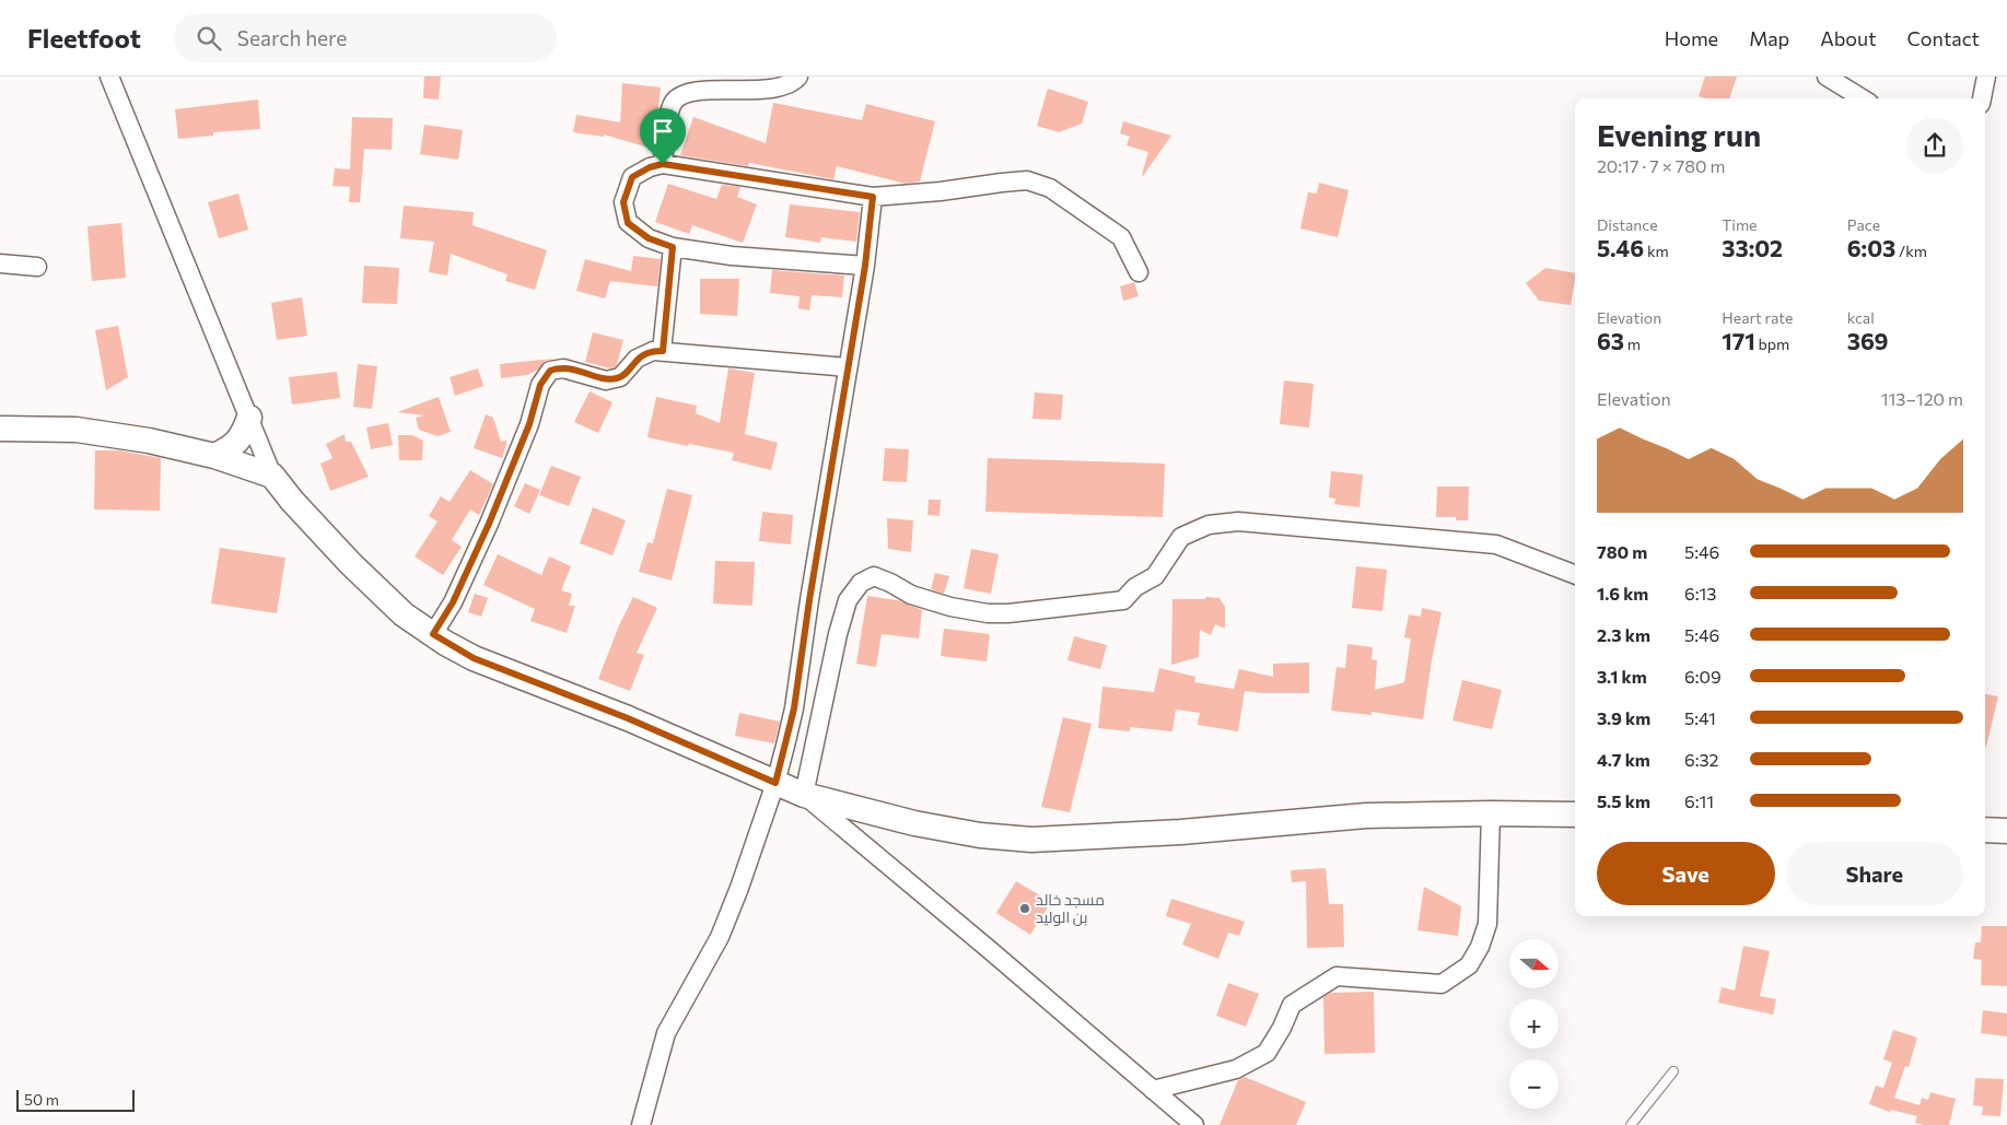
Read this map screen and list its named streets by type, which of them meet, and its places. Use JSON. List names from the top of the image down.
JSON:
{
  "places": ["مسجد خالد بن الوليد"],
  "scale_bar": "50 m",
  "north": "right",
  "page": {
    "header": "Fleetfoot",
    "search": "Search here",
    "nav": [
      "Home",
      "Map",
      "About",
      "Contact"
    ],
    "heading": ["Evening run", "20:17 · 7 × 780 m"],
    "stats": [
      ["Distance", "5.46 km"],
      ["Time", "33:02"],
      ["Pace", "6:03 /km"],
      ["Elevation", "63 m"],
      ["Heart rate", "171 bpm"],
      ["kcal", "369"]
    ],
    "chart": ["Elevation", "113–120 m"],
    "list": [
      {
        "name": "780 m",
        "note": "5:46"
      },
      {
        "name": "1.6 km",
        "note": "6:13"
      },
      {
        "name": "2.3 km",
        "note": "5:46"
      },
      {
        "name": "3.1 km",
        "note": "6:09"
      },
      {
        "name": "3.9 km",
        "note": "5:41"
      },
      {
        "name": "4.7 km",
        "note": "6:32"
      },
      {
        "name": "5.5 km",
        "note": "6:11"
      }
    ],
    "buttons": ["Save", "Share"],
    "map_buttons": ["+", "−"],
    "scale": "50 m"
  }
}
